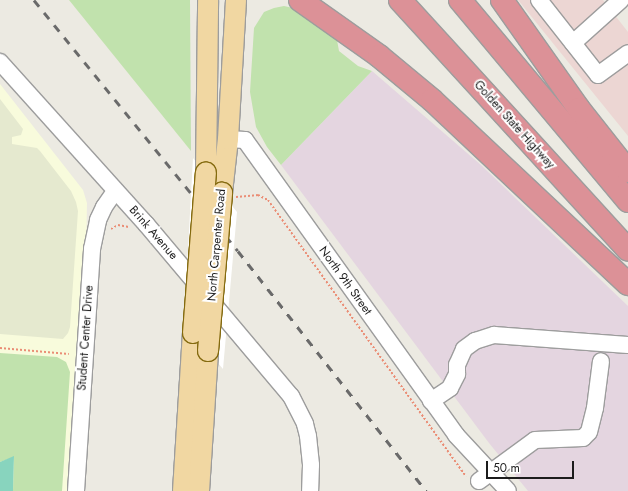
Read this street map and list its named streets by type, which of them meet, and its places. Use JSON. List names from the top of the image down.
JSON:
{
  "streets": {
    "highway": ["Golden State Highway"],
    "main road": ["North Carpenter Road"],
    "street": ["Brink Avenue", "North 9th Street", "Student Center Drive"]
  },
  "crossings": [
    ["Brink Avenue", "Student Center Drive"],
    ["North Carpenter Road", "North 9th Street"]
  ],
  "scale_bar": "50 m"
}
